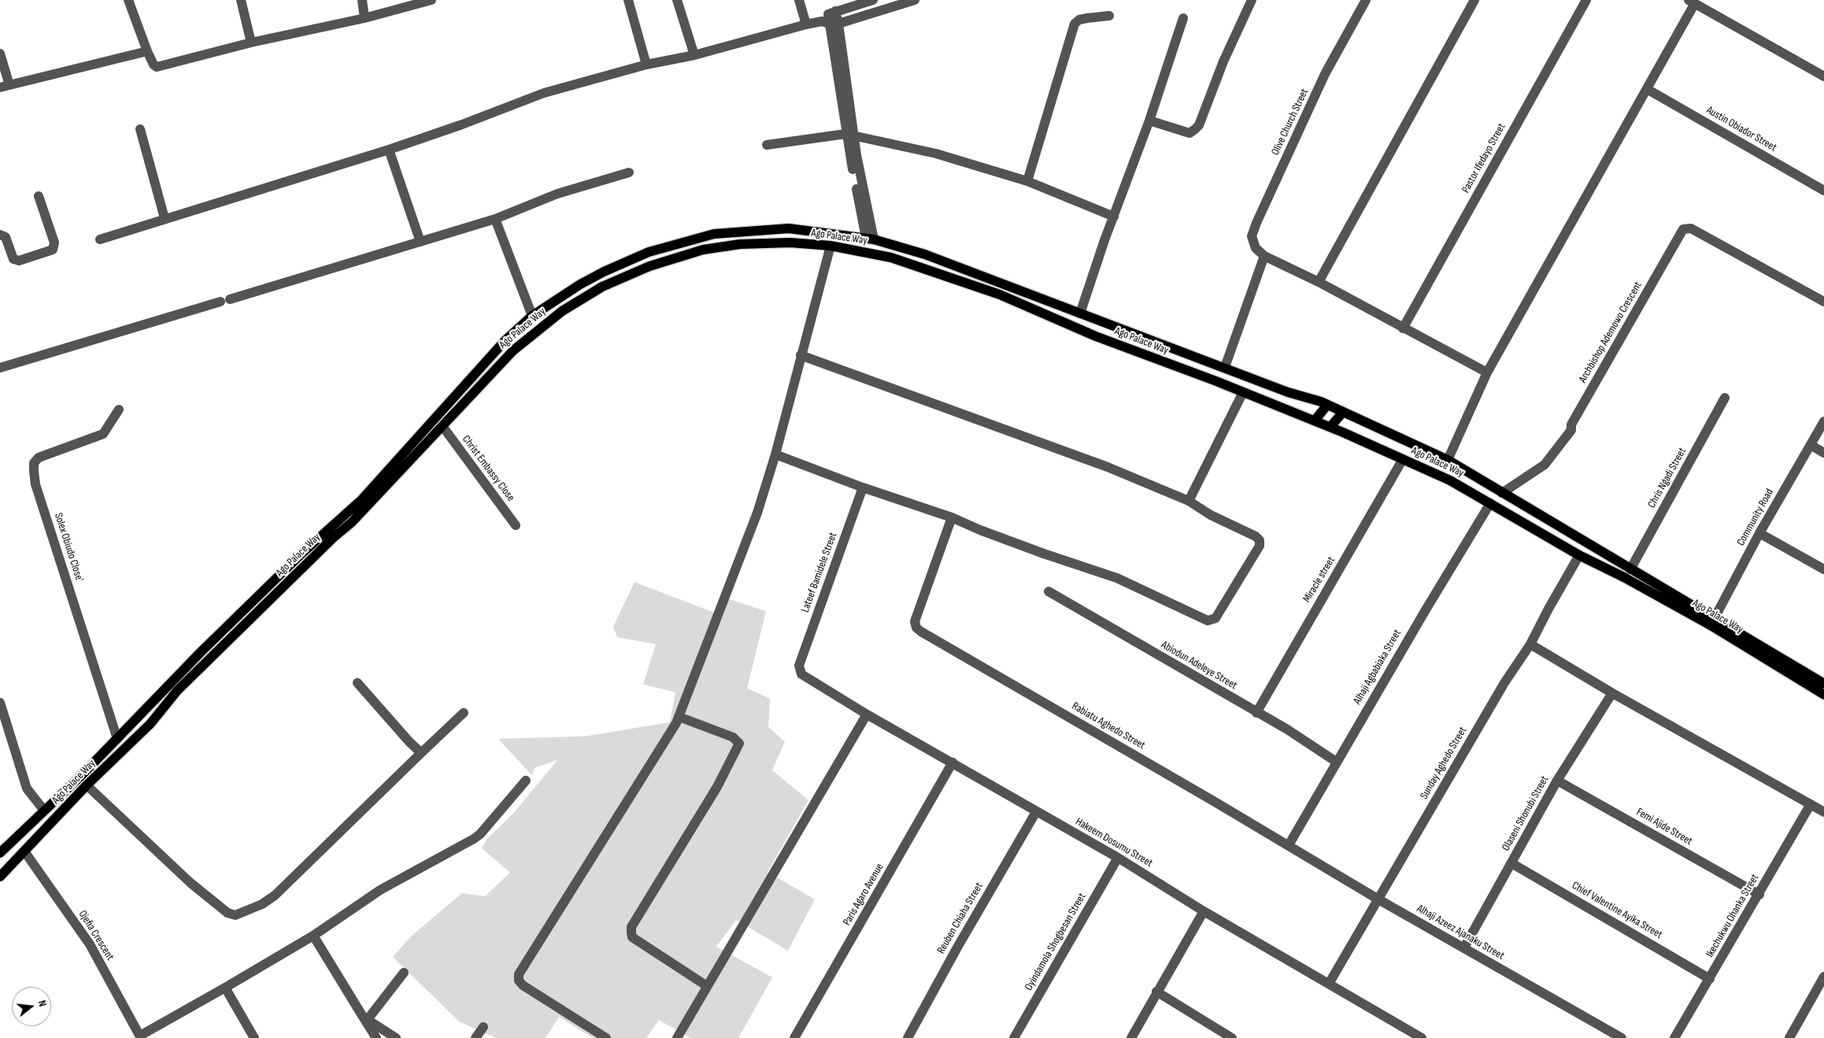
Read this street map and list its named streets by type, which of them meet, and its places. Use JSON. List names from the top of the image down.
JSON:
{
  "streets": {
    "main road": ["Ago Palace Way"],
    "street": [
      "Olive Church Street",
      "Austin Obiador Street",
      "Pastor Ifedayo Street",
      "Archbishop Ademowo Crescent",
      "Christ Embassy Close",
      "Chris Ngadi Street",
      "Community Road",
      "Solex Obiudo Close'",
      "Lateef Bamidele Street",
      "Miracle street",
      "Abiodun Adeleye Street",
      "Alhaji Agbabiaka Street",
      "Rabiatu Aghedo Street",
      "Sunday Aghedo Street",
      "Olaseni Shonubi Street",
      "Femi Ajide Street",
      "Hakeem Dosumu Street",
      "Paris Agaro Avenue",
      "Chief Valentine Ayika Street",
      "Ikechukwu Ohanka Street",
      "Reuben Chiaha Street",
      "Alhaji Azeez Ajanaku Street",
      "Ojefia Crescent",
      "Oyindamola Shogbesan Street"
    ]
  },
  "crossings": [
    ["Ago Palace Way", "Archbishop Ademowo Crescent"],
    ["Ago Palace Way", "Christ Embassy Close"],
    ["Ago Palace Way", "Chris Ngadi Street"],
    ["Ago Palace Way", "Community Road"],
    ["Ago Palace Way", "Solex Obiudo Close'"],
    ["Ago Palace Way", "Miracle street"],
    ["Ago Palace Way", "Alhaji Agbabiaka Street"],
    ["Ago Palace Way", "Sunday Aghedo Street"],
    ["Ago Palace Way", "Ojefia Crescent"],
    ["Lateef Bamidele Street", "Hakeem Dosumu Street"],
    ["Miracle street", "Abiodun Adeleye Street"],
    ["Abiodun Adeleye Street", "Alhaji Agbabiaka Street"],
    ["Alhaji Agbabiaka Street", "Rabiatu Aghedo Street"],
    ["Alhaji Agbabiaka Street", "Alhaji Azeez Ajanaku Street"],
    ["Rabiatu Aghedo Street", "Alhaji Azeez Ajanaku Street"],
    ["Sunday Aghedo Street", "Hakeem Dosumu Street"],
    ["Sunday Aghedo Street", "Alhaji Azeez Ajanaku Street"],
    ["Olaseni Shonubi Street", "Femi Ajide Street"],
    ["Olaseni Shonubi Street", "Chief Valentine Ayika Street"],
    ["Olaseni Shonubi Street", "Alhaji Azeez Ajanaku Street"],
    ["Femi Ajide Street", "Ikechukwu Ohanka Street"],
    ["Hakeem Dosumu Street", "Paris Agaro Avenue"],
    ["Hakeem Dosumu Street", "Reuben Chiaha Street"],
    ["Hakeem Dosumu Street", "Oyindamola Shogbesan Street"],
    ["Chief Valentine Ayika Street", "Ikechukwu Ohanka Street"]
  ],
  "north": "right"
}
